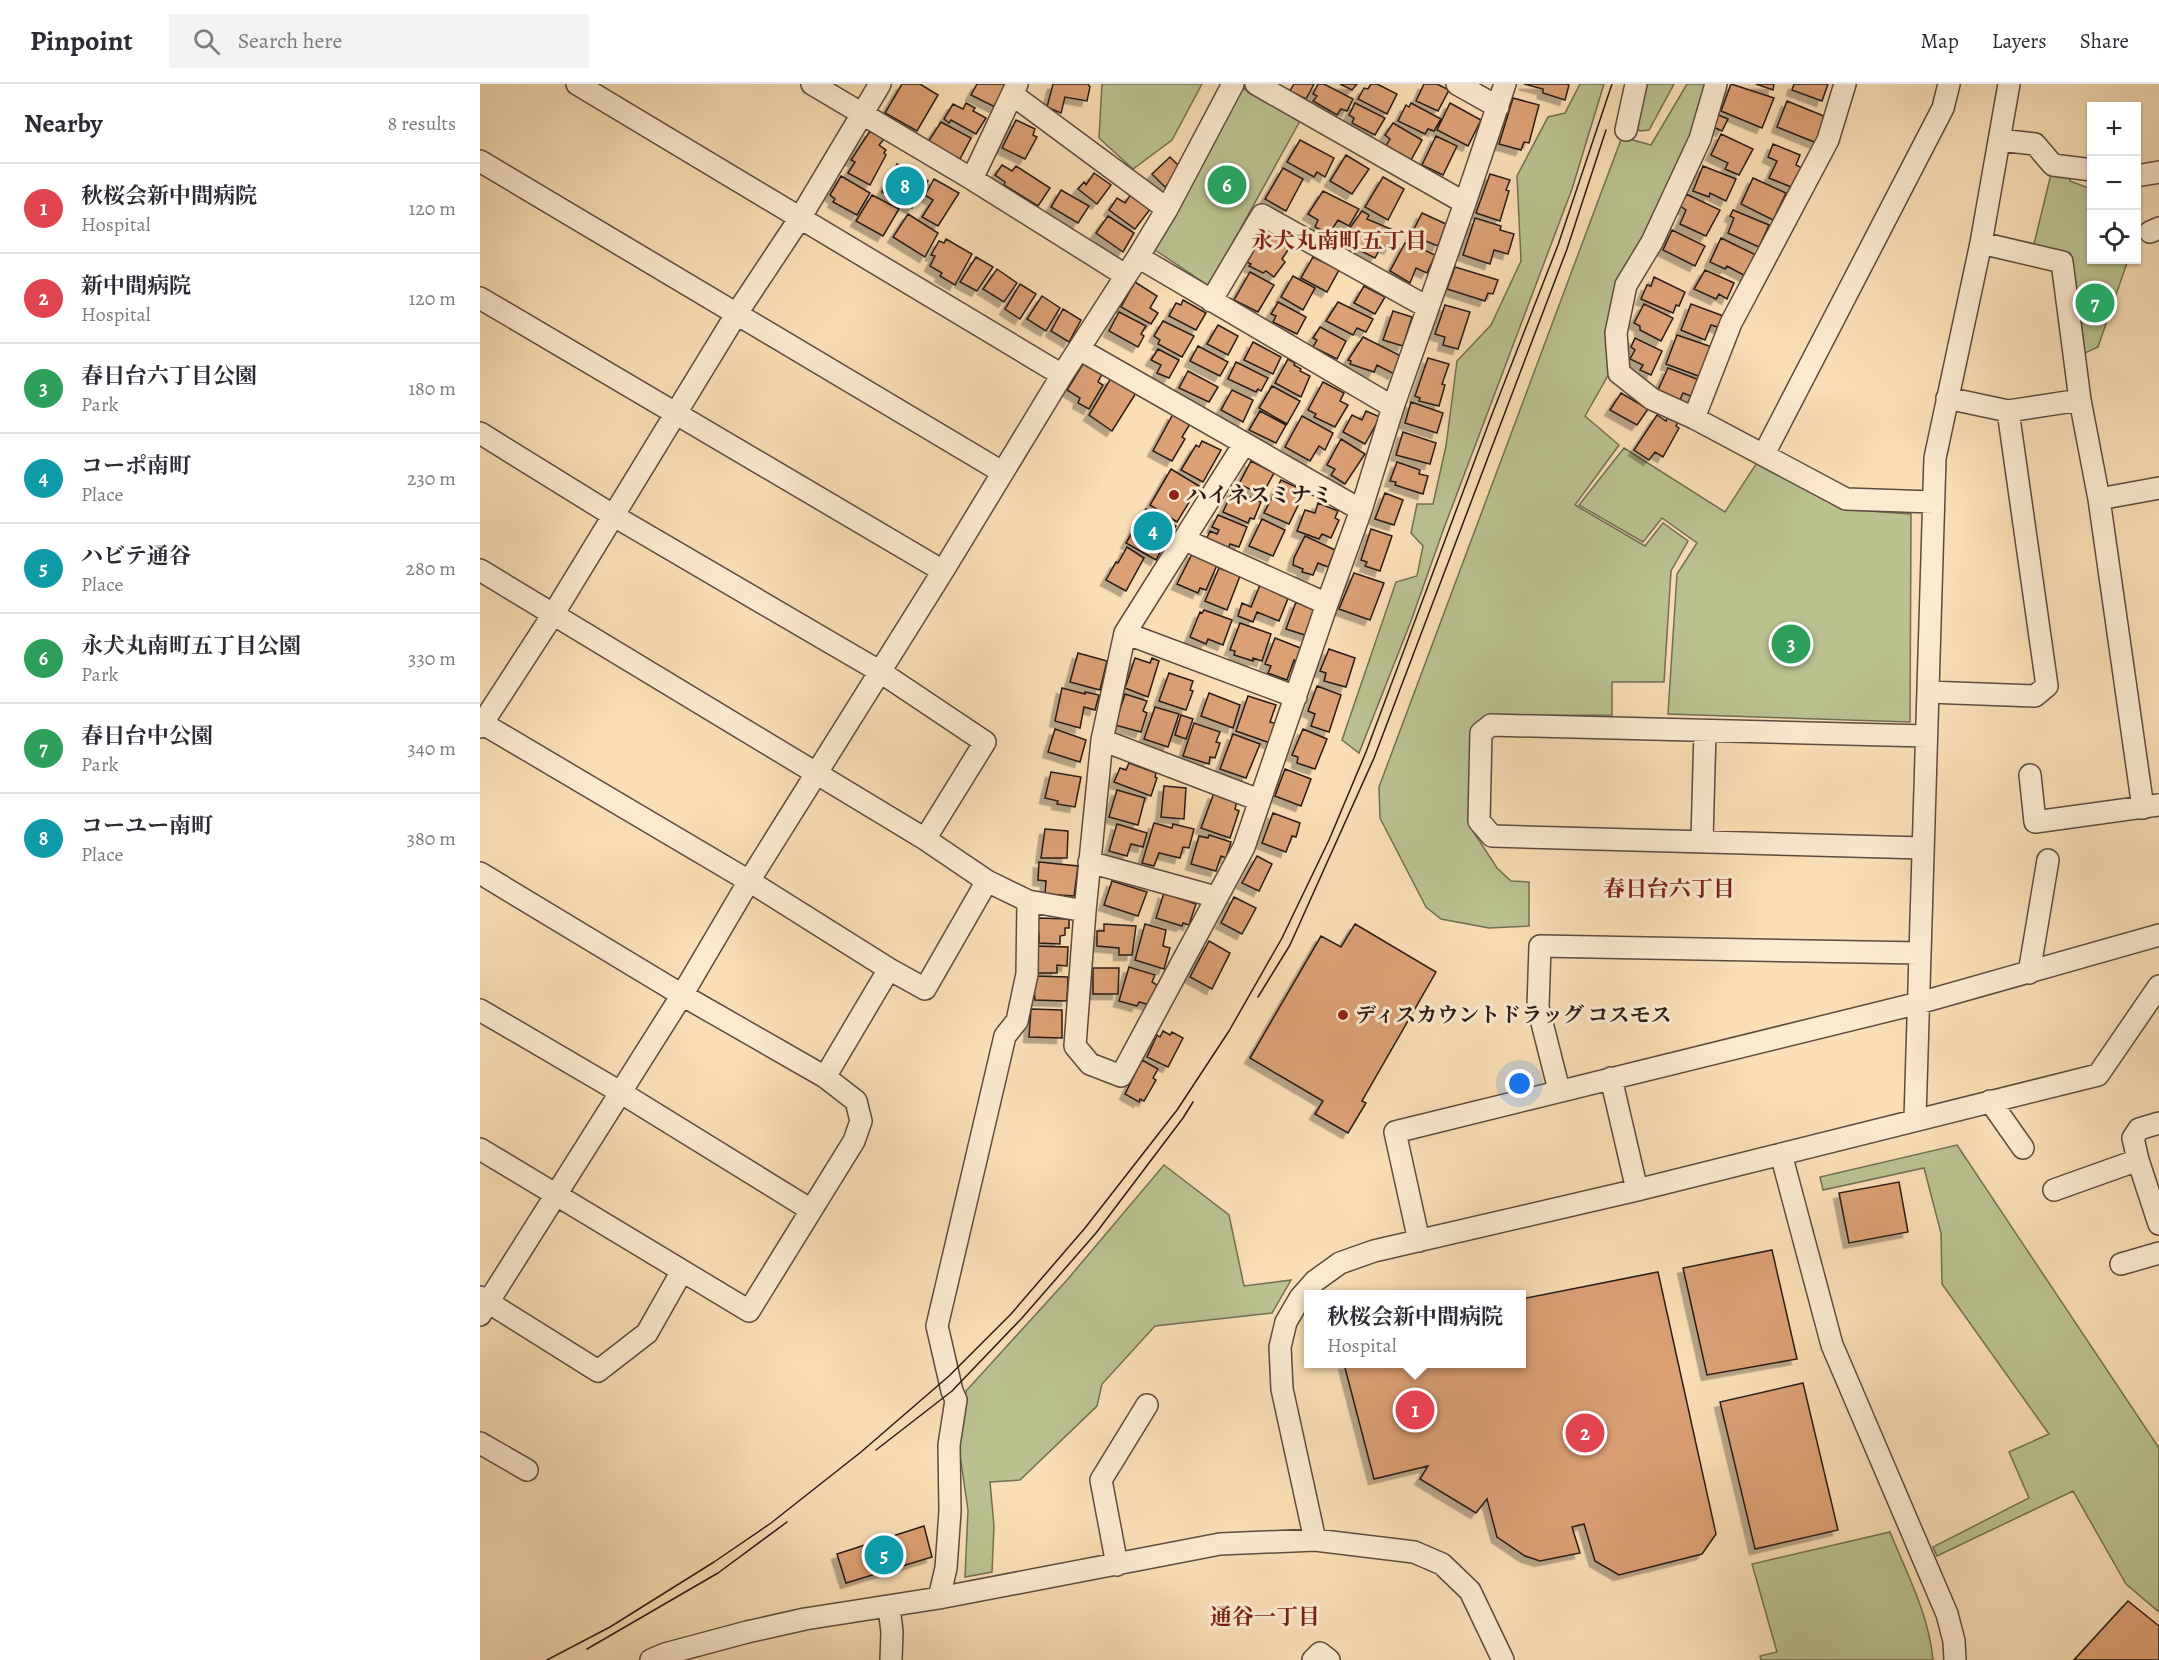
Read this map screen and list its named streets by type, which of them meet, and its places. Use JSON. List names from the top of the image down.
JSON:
{
  "districts": ["永犬丸南町五丁目", "春日台六丁目", "通谷一丁目"],
  "places": ["ハイネスミナミ", "ディスカウントドラッグ コスモス"],
  "page": {
    "header": "Pinpoint",
    "search": "Search here",
    "nav": ["Map", "Layers", "Share"],
    "heading": ["Nearby", "8 results"],
    "map_buttons": ["+", "−"],
    "list": [
      {
        "mark": "1",
        "name": "秋桜会新中間病院",
        "note": "Hospital",
        "value": "120 m"
      },
      {
        "mark": "2",
        "name": "新中間病院",
        "note": "Hospital",
        "value": "120 m"
      },
      {
        "mark": "3",
        "name": "春日台六丁目公園",
        "note": "Park",
        "value": "180 m"
      },
      {
        "mark": "4",
        "name": "コーポ南町",
        "note": "Place",
        "value": "230 m"
      },
      {
        "mark": "5",
        "name": "ハビテ通谷",
        "note": "Place",
        "value": "280 m"
      },
      {
        "mark": "6",
        "name": "永犬丸南町五丁目公園",
        "note": "Park",
        "value": "330 m"
      },
      {
        "mark": "7",
        "name": "春日台中公園",
        "note": "Park",
        "value": "340 m"
      },
      {
        "mark": "8",
        "name": "コーユー南町",
        "note": "Place",
        "value": "380 m"
      }
    ],
    "pins": [
      "6",
      "8",
      "7",
      "4",
      "3",
      "1",
      "2",
      "5"
    ],
    "popup": ["秋桜会新中間病院", "Hospital"]
  }
}
